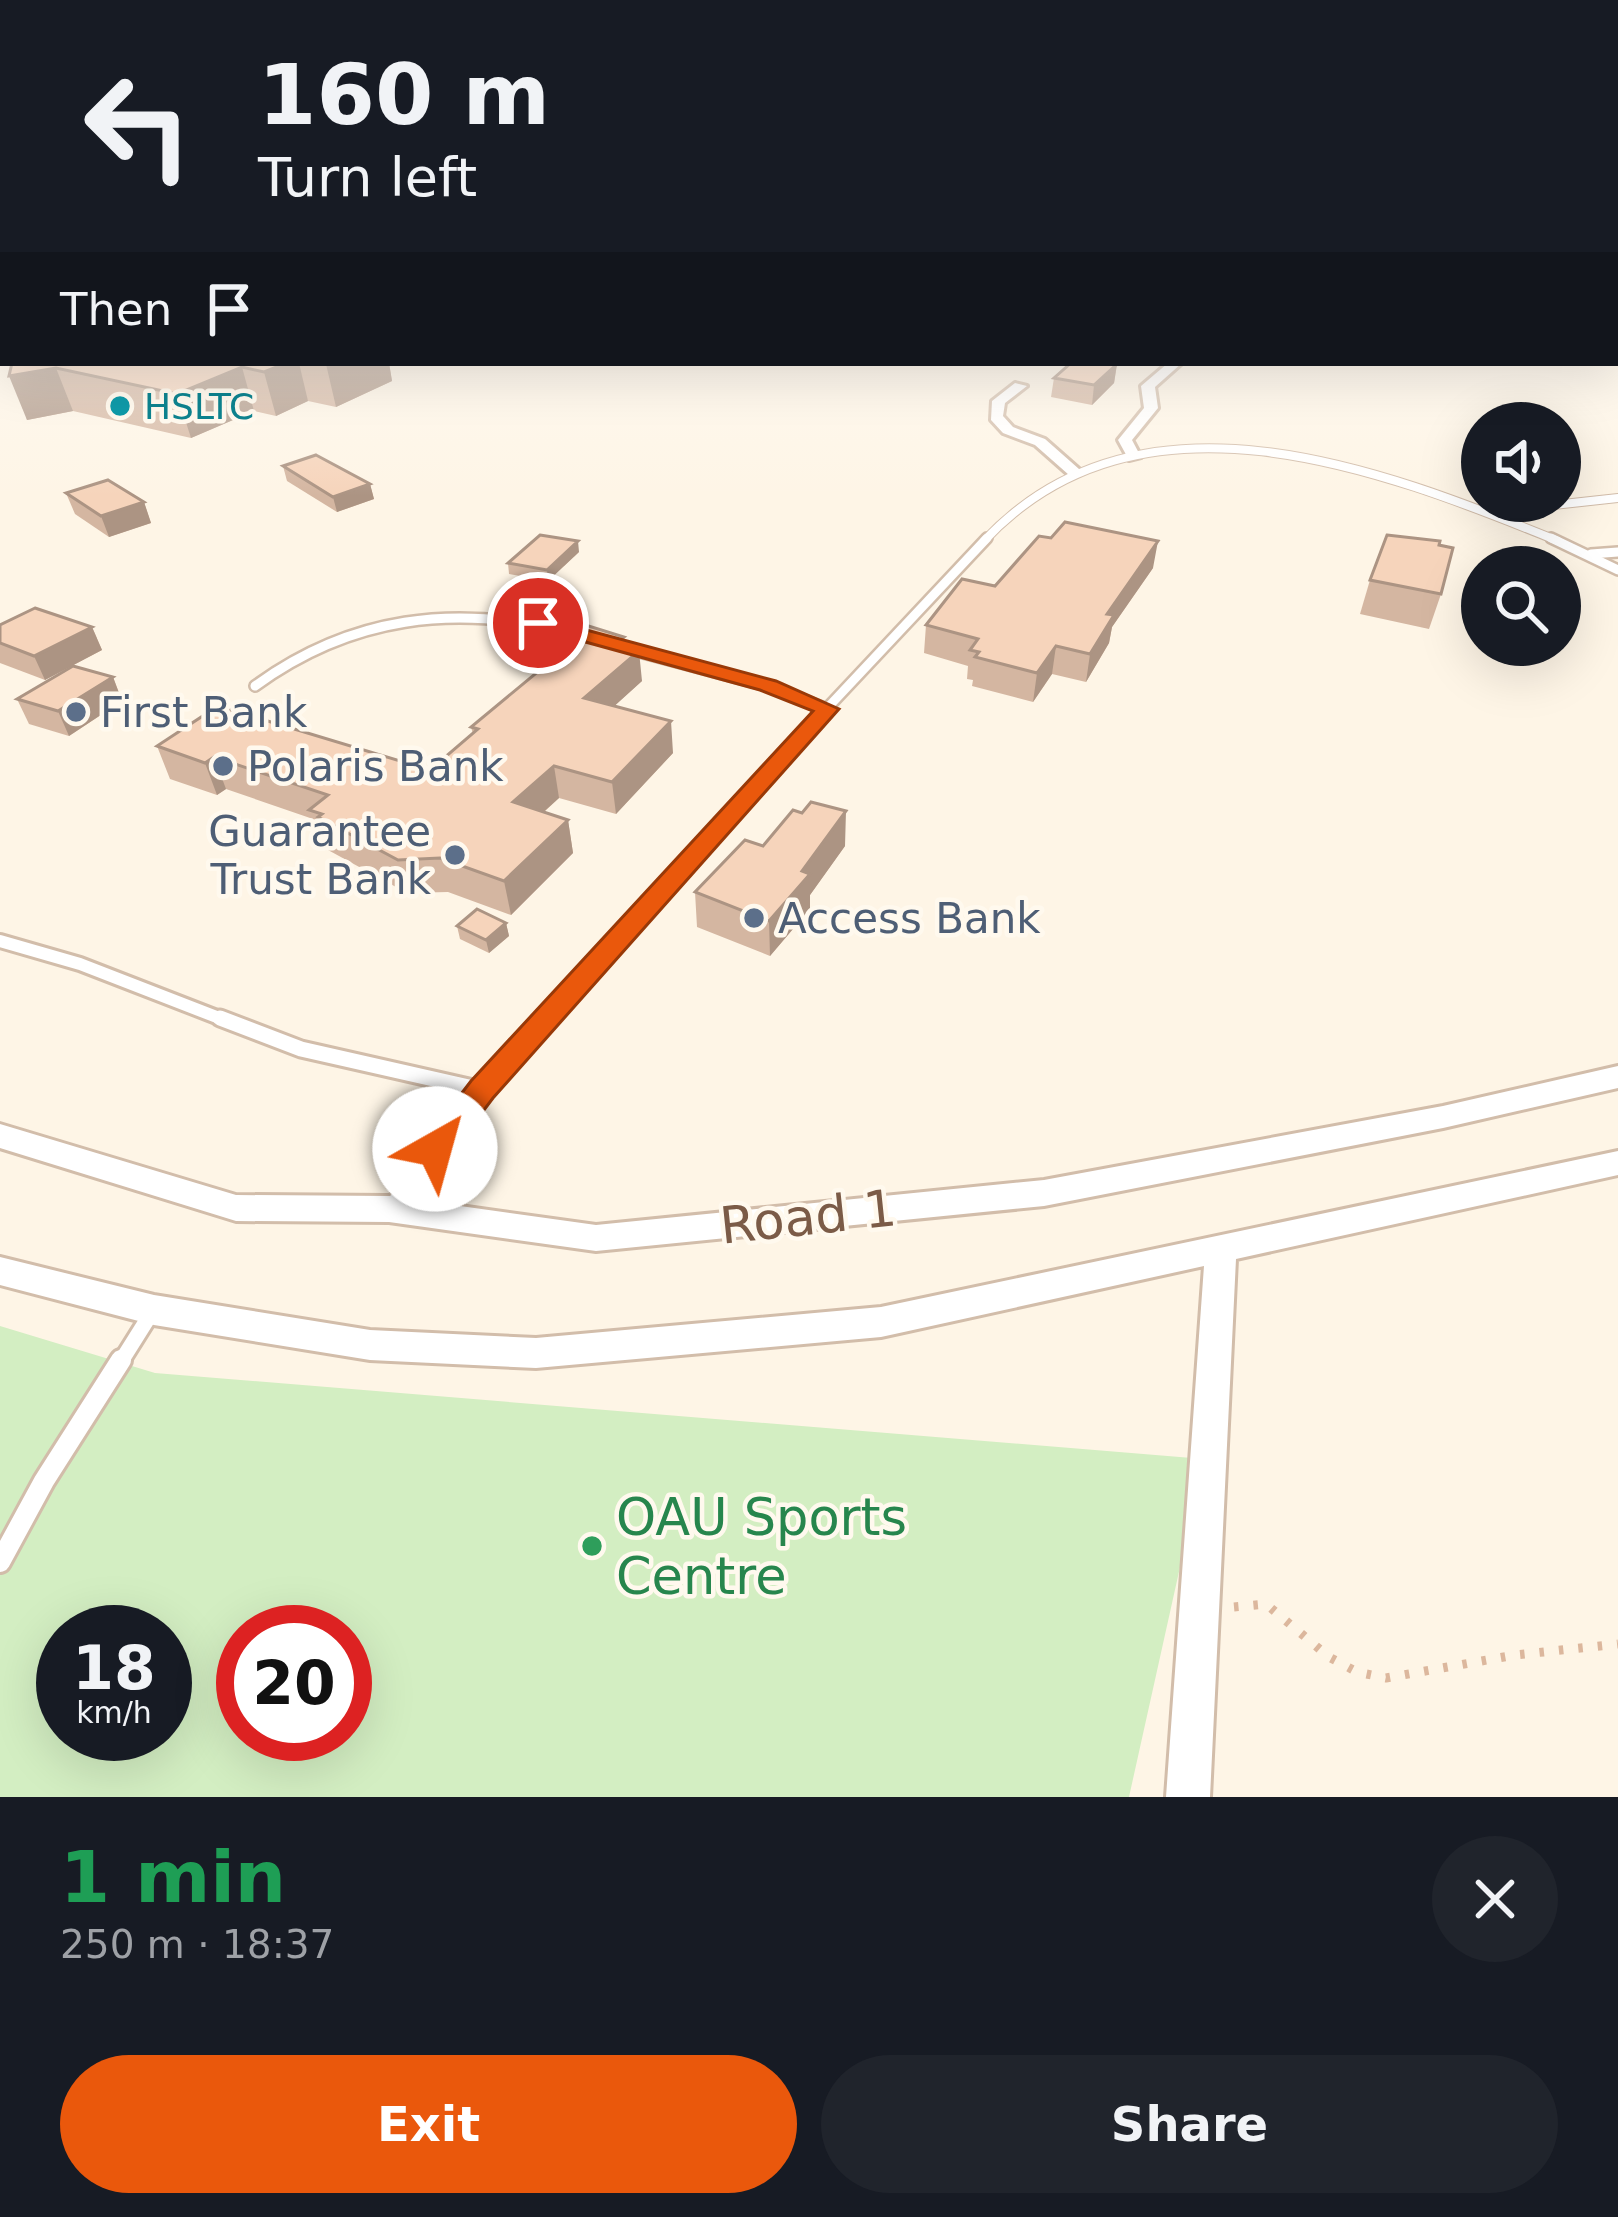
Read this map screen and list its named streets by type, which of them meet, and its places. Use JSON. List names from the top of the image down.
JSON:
{
  "streets": {
    "street": ["Road 1"]
  },
  "places": [
    "HSLTC",
    "First Bank",
    "Polaris Bank",
    "Guarantee Trust Bank",
    "Access Bank",
    "OAU Sports Centre"
  ],
  "page": {
    "turn": ["160 m", "Turn left"],
    "then": "Then",
    "speed": "18 km/h",
    "limit": "20",
    "heading": ["1 min", "250 m · 18:37"],
    "buttons": ["Exit", "Share"]
  }
}
